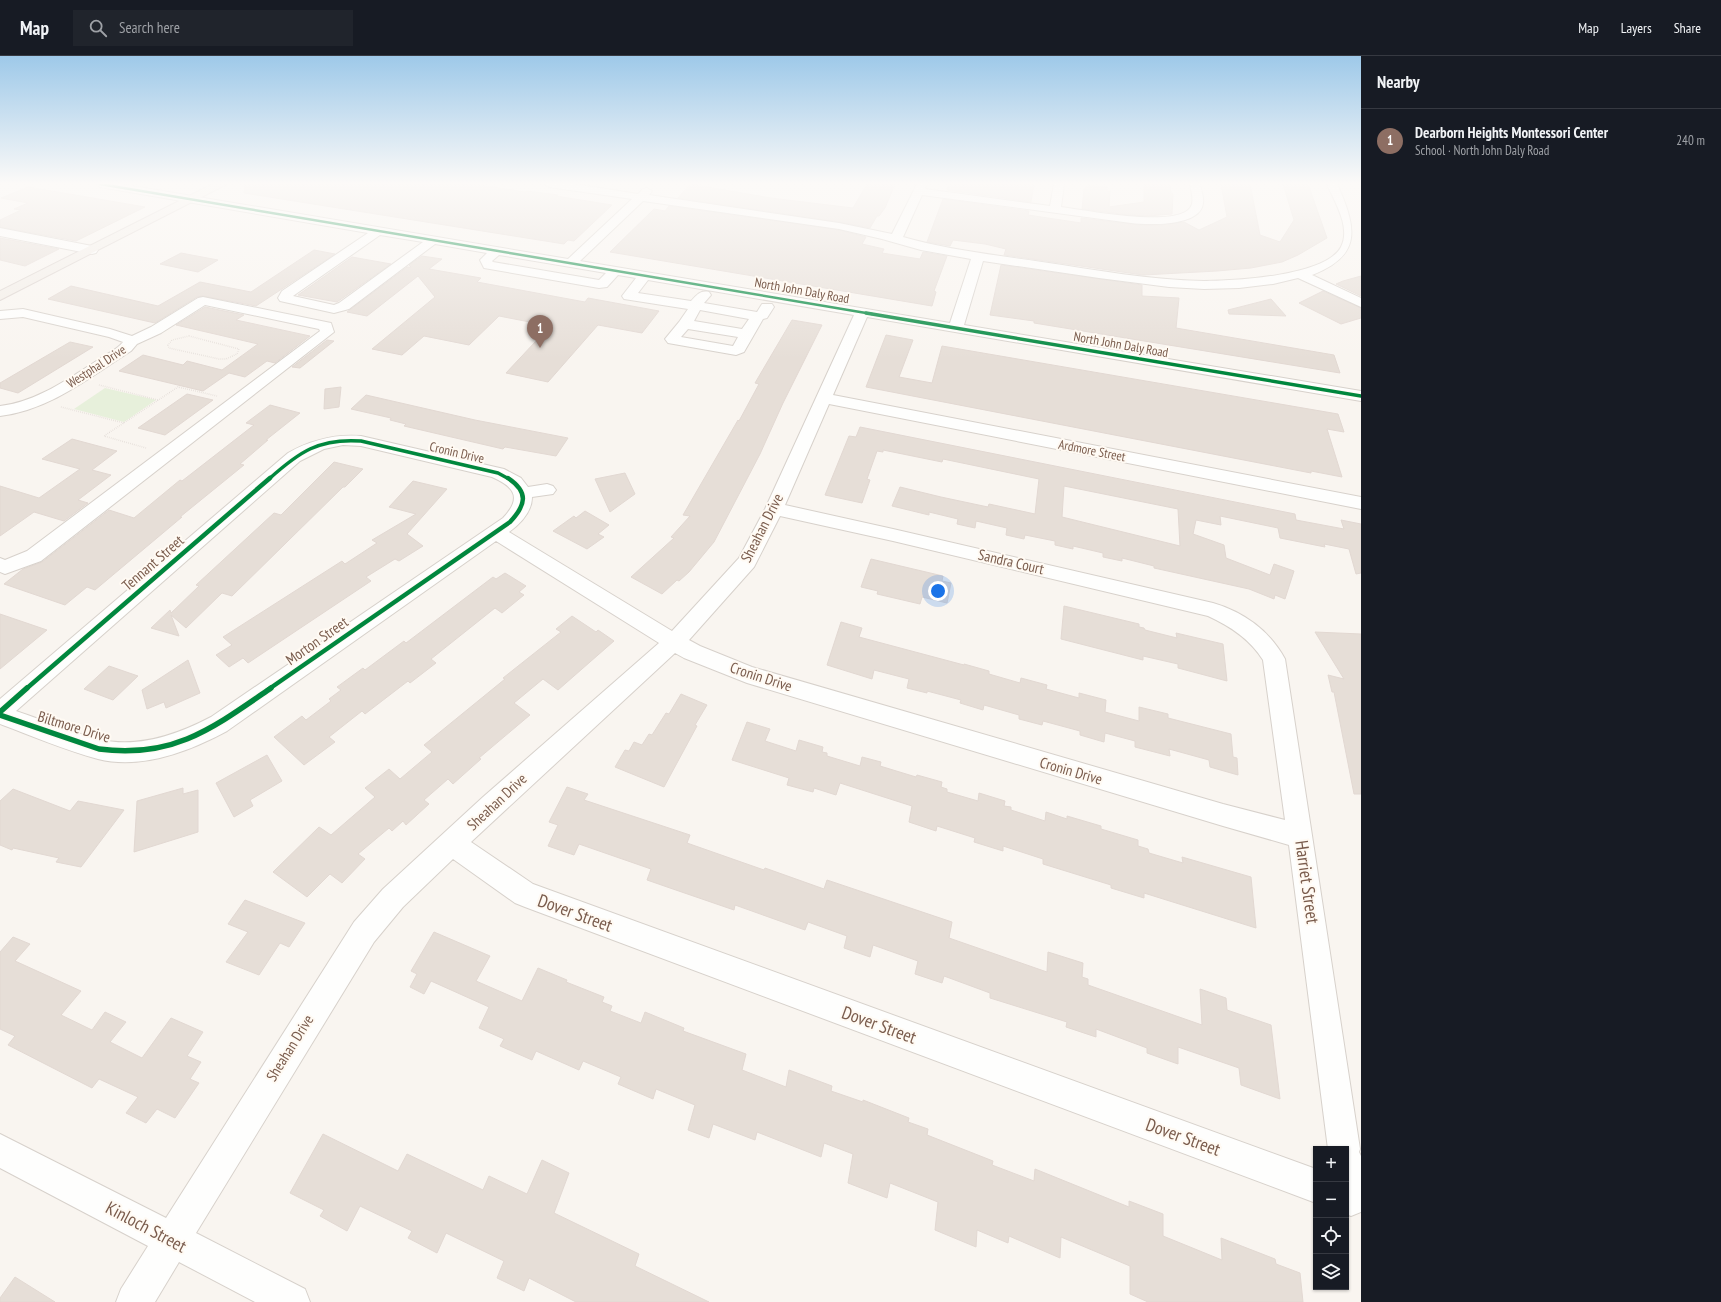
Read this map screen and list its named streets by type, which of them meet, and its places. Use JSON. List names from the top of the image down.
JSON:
{
  "streets": {
    "street": [
      "North John Daly Road",
      "Westphal Drive",
      "Ardmore Street",
      "Cronin Drive",
      "Sheahan Drive",
      "Sandra Court",
      "Tennant Street",
      "Morton Street",
      "Biltmore Drive",
      "Harriet Street",
      "Dover Street",
      "Kinloch Street"
    ]
  },
  "crossings": [
    ["North John Daly Road", "Sheahan Drive"],
    ["Ardmore Street", "Sheahan Drive"],
    ["Cronin Drive", "Sheahan Drive"],
    ["Cronin Drive", "Tennant Street"],
    ["Cronin Drive", "Morton Street"],
    ["Cronin Drive", "Harriet Street"],
    ["Sheahan Drive", "Sandra Court"],
    ["Sheahan Drive", "Dover Street"],
    ["Sheahan Drive", "Kinloch Street"],
    ["Sandra Court", "Harriet Street"],
    ["Morton Street", "Biltmore Drive"]
  ],
  "page": {
    "header": "Map",
    "search": "Search here",
    "nav": ["Map", "Layers", "Share"],
    "heading": "Nearby",
    "list": [
      {
        "mark": "1",
        "name": "Dearborn Heights Montessori Center",
        "note": "School · North John Daly Road",
        "value": "240 m"
      }
    ],
    "pins": "1",
    "map_buttons": ["+", "−"]
  }
}
